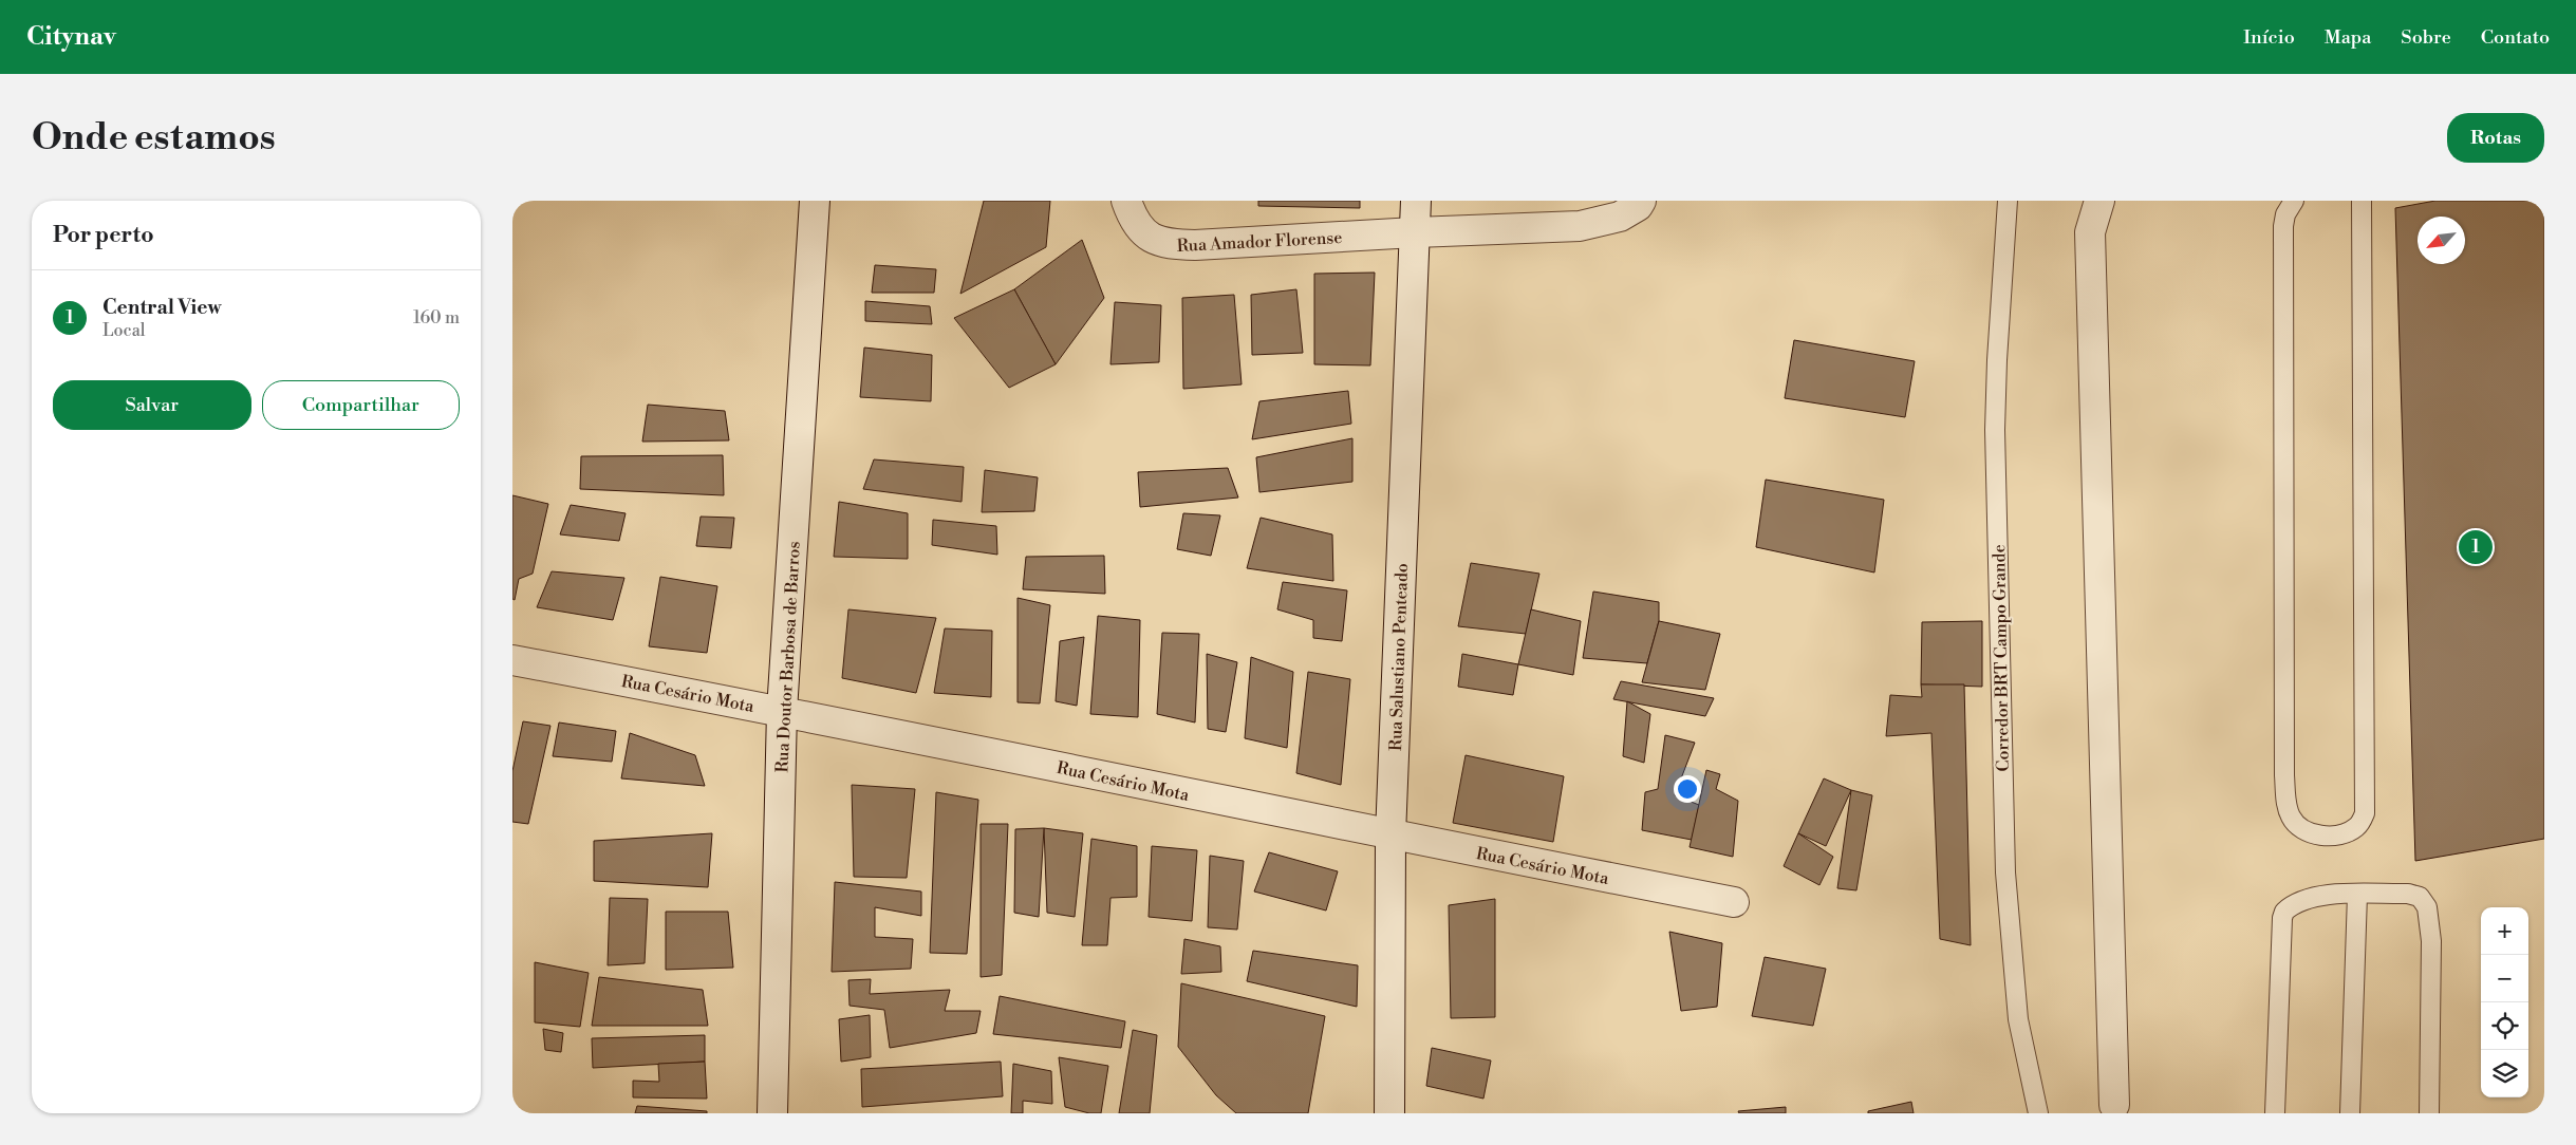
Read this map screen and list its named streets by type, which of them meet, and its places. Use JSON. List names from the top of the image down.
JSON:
{
  "streets": {
    "street": [
      "Rua Amador Florense",
      "Rua Doutor Barbosa de Barros",
      "Rua Salustiano Penteado",
      "Rua Cesário Mota"
    ],
    "lane": ["Corredor BRT Campo Grande"]
  },
  "crossings": [
    ["Rua Amador Florense", "Rua Salustiano Penteado"],
    ["Rua Doutor Barbosa de Barros", "Rua Cesário Mota"],
    ["Rua Salustiano Penteado", "Rua Cesário Mota"]
  ],
  "north": "bottom left",
  "page": {
    "header": "Citynav",
    "nav": [
      "Início",
      "Mapa",
      "Sobre",
      "Contato"
    ],
    "buttons": [
      "Rotas",
      ["Salvar", "Compartilhar"]
    ],
    "title": "Onde estamos",
    "heading": "Por perto",
    "list": [
      {
        "mark": "1",
        "name": "Central View",
        "note": "Local",
        "value": "160 m"
      }
    ],
    "pins": "1",
    "map_buttons": ["+", "−"]
  }
}
